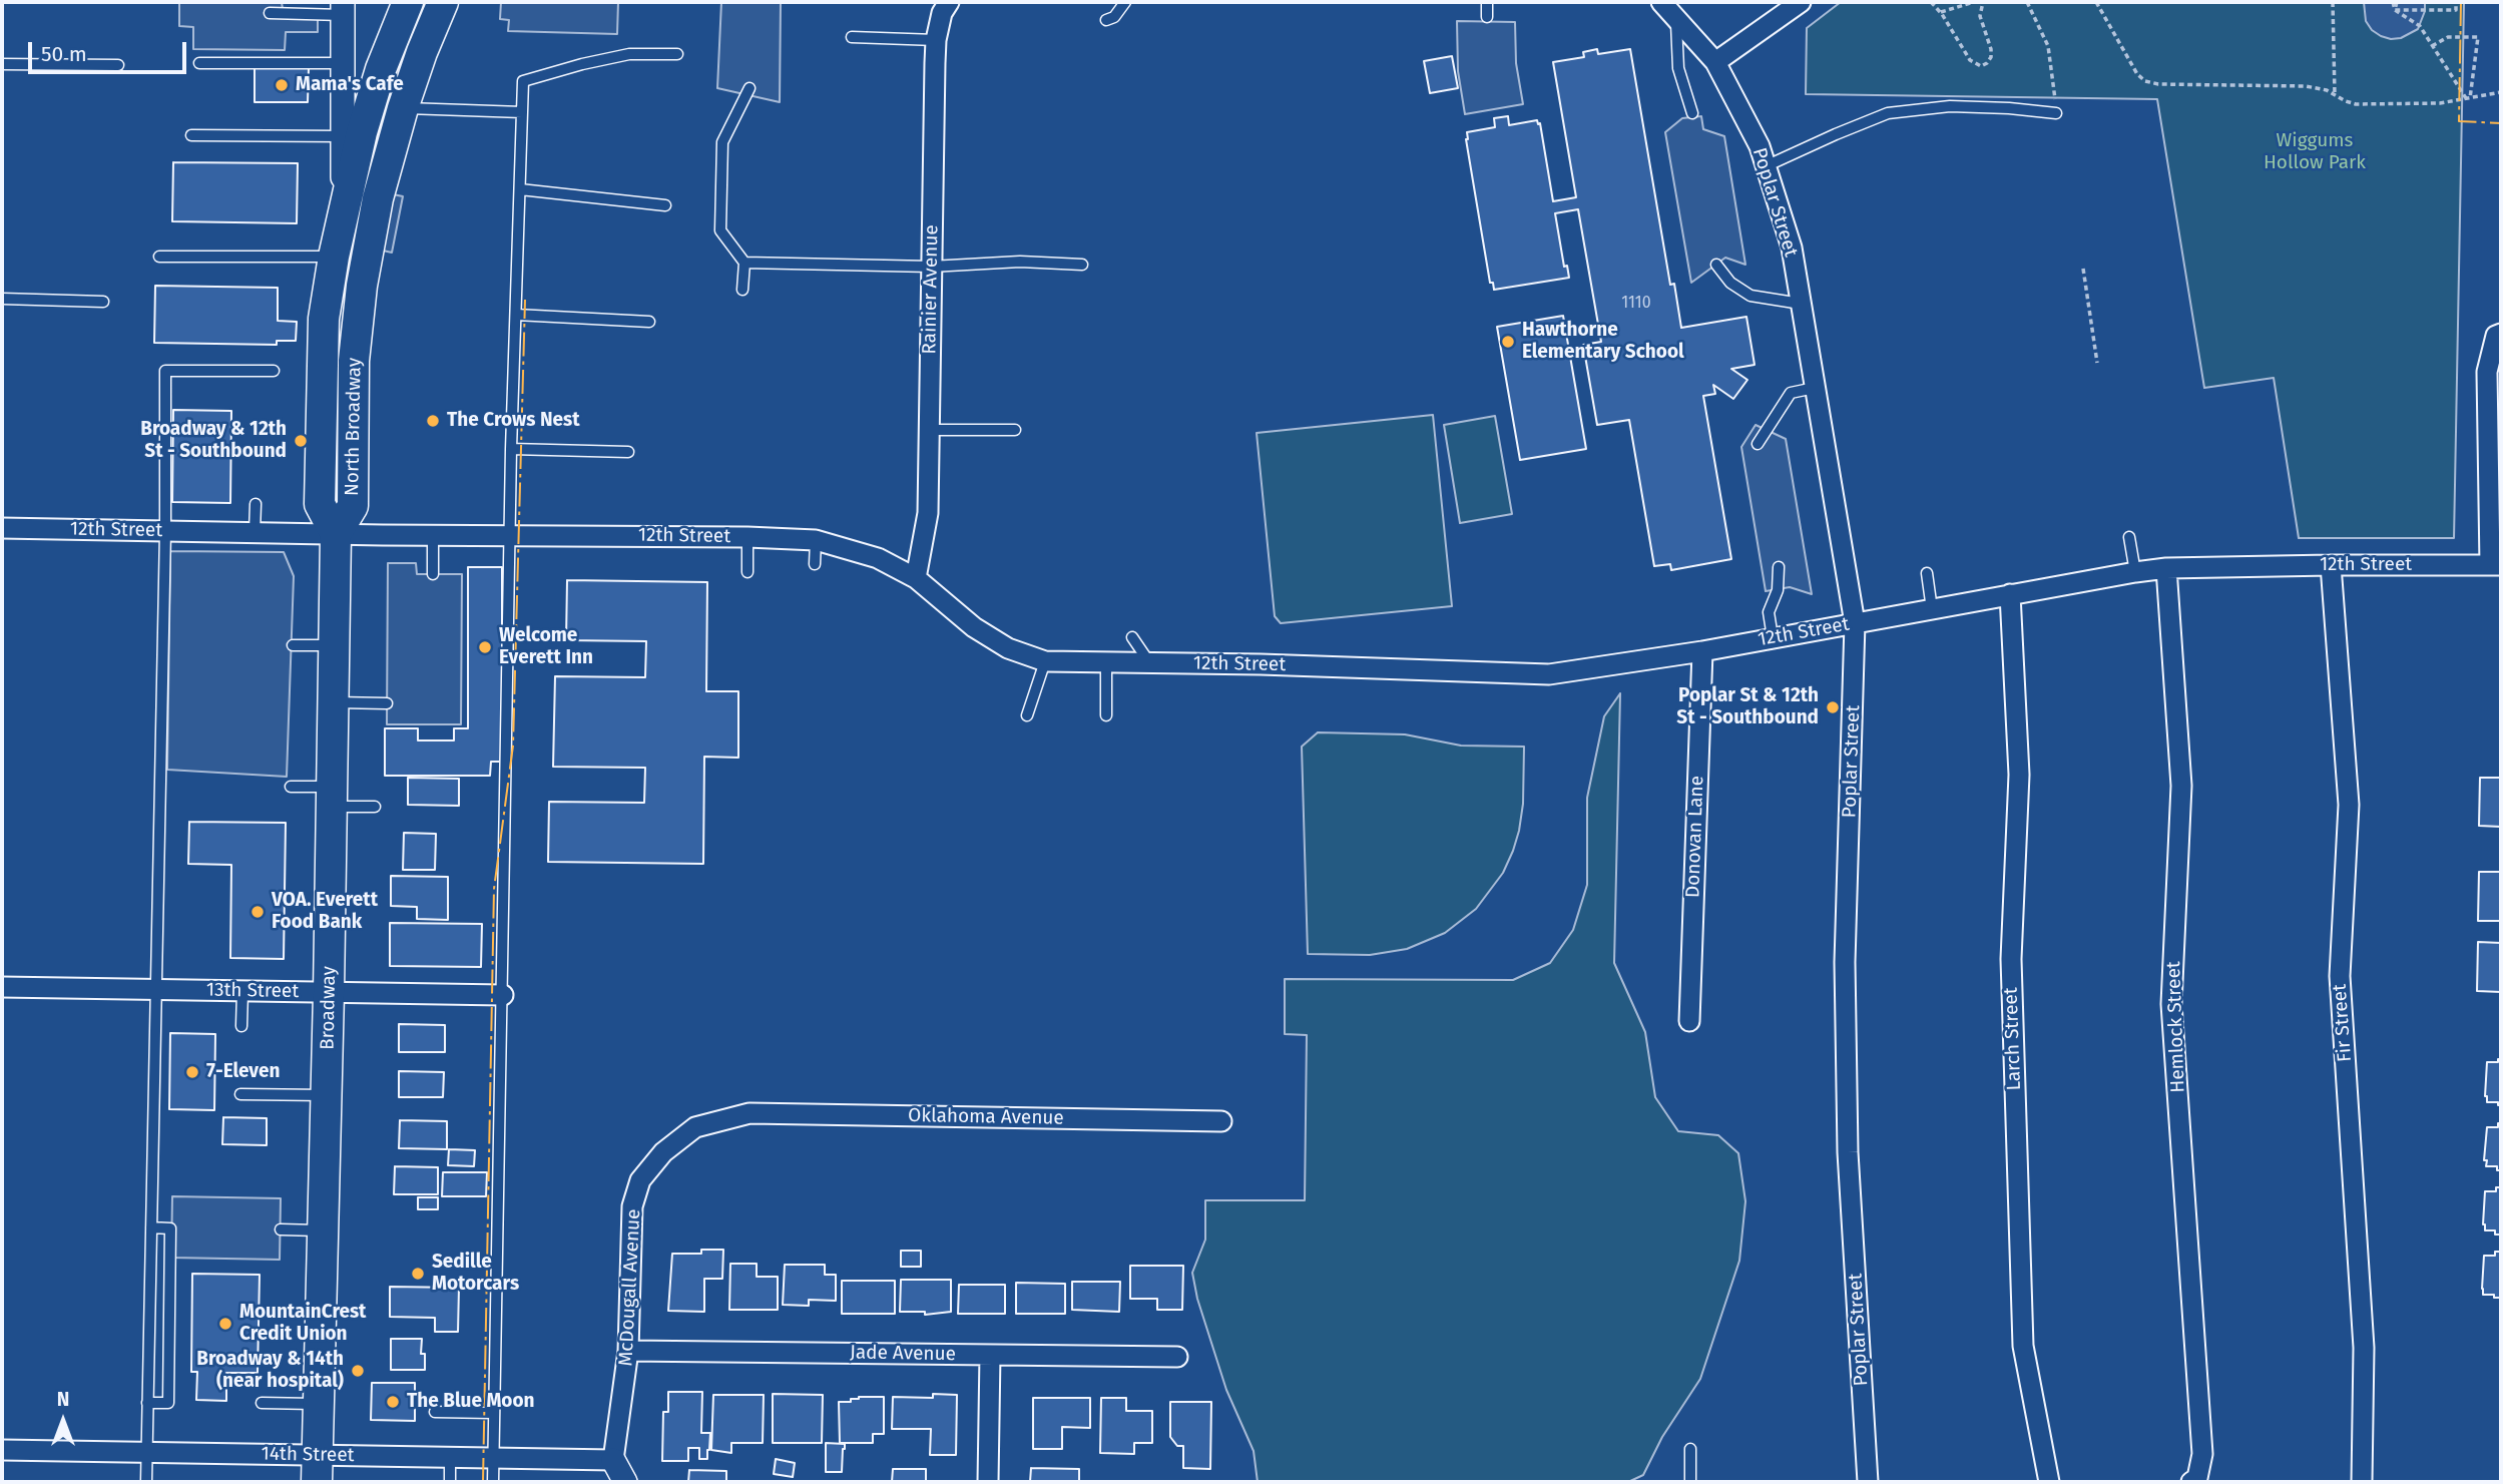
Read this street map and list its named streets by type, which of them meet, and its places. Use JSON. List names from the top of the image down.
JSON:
{
  "streets": {
    "main road": ["North Broadway", "Broadway"],
    "street": [
      "Poplar Street",
      "Rainier Avenue",
      "12th Street",
      "Donovan Lane",
      "13th Street",
      "Fir Street",
      "Hemlock Street",
      "Larch Street",
      "Oklahoma Avenue",
      "McDougall Avenue",
      "Jade Avenue",
      "14th Street"
    ]
  },
  "crossings": [
    ["Poplar Street", "12th Street"],
    ["Rainier Avenue", "12th Street"],
    ["North Broadway", "12th Street"],
    ["North Broadway", "Broadway"],
    ["12th Street", "Donovan Lane"],
    ["12th Street", "Broadway"],
    ["12th Street", "Fir Street"],
    ["12th Street", "Hemlock Street"],
    ["12th Street", "Larch Street"],
    ["13th Street", "Broadway"],
    ["Broadway", "14th Street"],
    ["Oklahoma Avenue", "McDougall Avenue"],
    ["McDougall Avenue", "Jade Avenue"],
    ["McDougall Avenue", "14th Street"]
  ],
  "parks": ["Wiggums Hollow Park"],
  "places": [
    "Mama's Cafe",
    "Hawthorne Elementary School",
    "The Crows Nest",
    "Broadway & 12th St - Southbound",
    "Welcome Everett Inn",
    "Poplar St & 12th St - Southbound",
    "VOA. Everett Food Bank",
    "7-Eleven",
    "Sedille Motorcars",
    "MountainCrest Credit Union",
    "Broadway & 14th (near hospital)",
    "The Blue Moon"
  ],
  "house_numbers": ["1110"],
  "scale_bar": "50 m",
  "north": "top"
}
